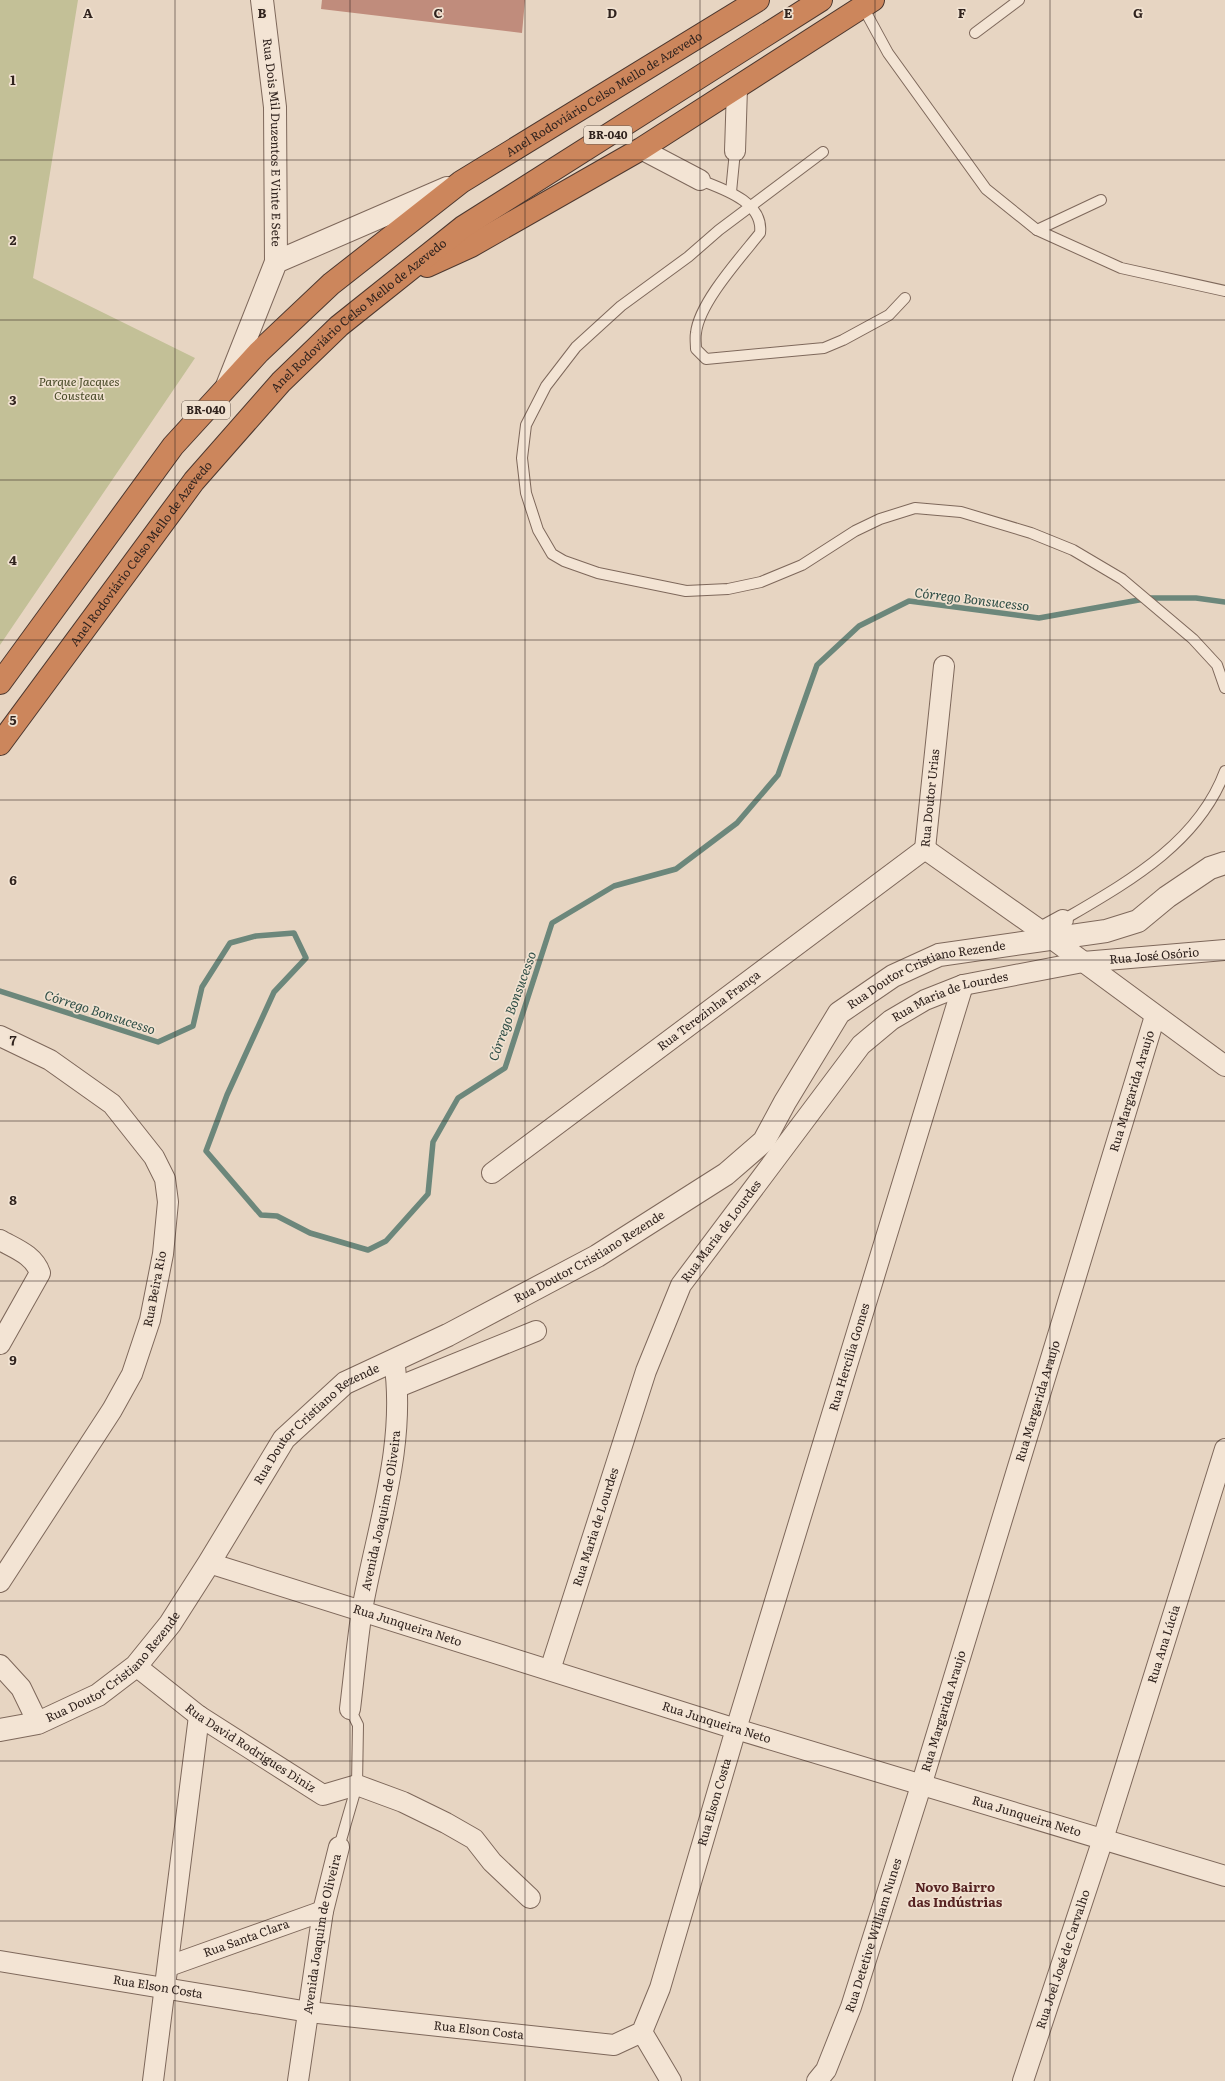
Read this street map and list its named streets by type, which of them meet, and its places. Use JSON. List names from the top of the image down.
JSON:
{
  "streets": {
    "highway": ["Anel Rodoviário Celso Mello de Azevedo", "BR-040"],
    "street": [
      "Rua Dois Mil Duzentos E Vinte E Sete",
      "Rua Doutor Urias",
      "Rua José Osório",
      "Rua Doutor Cristiano Rezende",
      "Rua Maria de Lourdes",
      "Rua Terezinha França",
      "Rua Margarida Araujo",
      "Rua Beira Rio",
      "Rua Hercília Gomes",
      "Avenida Joaquim de Oliveira",
      "Rua Junqueira Neto",
      "Rua Ana Lúcia",
      "Rua David Rodrigues Diniz",
      "Rua Elson Costa",
      "Rua Detetive William Nunes",
      "Rua Santa Clara",
      "Rua Joel José de Carvalho"
    ]
  },
  "crossings": [
    ["Anel Rodoviário Celso Mello de Azevedo", "Rua Dois Mil Duzentos E Vinte E Sete"],
    ["Rua Doutor Urias", "Rua José Osório"],
    ["Rua Doutor Urias", "Rua Doutor Cristiano Rezende"],
    ["Rua Doutor Urias", "Rua Maria de Lourdes"],
    ["Rua Doutor Urias", "Rua Terezinha França"],
    ["Rua Doutor Urias", "Rua Margarida Araujo"],
    ["Rua José Osório", "Rua Maria de Lourdes"],
    ["Rua Doutor Cristiano Rezende", "Avenida Joaquim de Oliveira"],
    ["Rua Doutor Cristiano Rezende", "Rua Junqueira Neto"],
    ["Rua Doutor Cristiano Rezende", "Rua David Rodrigues Diniz"],
    ["Rua Maria de Lourdes", "Rua Hercília Gomes"],
    ["Rua Maria de Lourdes", "Rua Junqueira Neto"],
    ["Rua Margarida Araujo", "Rua Junqueira Neto"],
    ["Rua Margarida Araujo", "Rua Detetive William Nunes"],
    ["Rua Hercília Gomes", "Rua Junqueira Neto"],
    ["Rua Hercília Gomes", "Rua Elson Costa"],
    ["Avenida Joaquim de Oliveira", "Rua Junqueira Neto"],
    ["Avenida Joaquim de Oliveira", "Rua David Rodrigues Diniz"],
    ["Avenida Joaquim de Oliveira", "Rua Elson Costa"],
    ["Avenida Joaquim de Oliveira", "Rua Santa Clara"],
    ["Rua Junqueira Neto", "Rua Ana Lúcia"],
    ["Rua Junqueira Neto", "Rua Elson Costa"],
    ["Rua Junqueira Neto", "Rua Detetive William Nunes"],
    ["Rua Junqueira Neto", "Rua Joel José de Carvalho"],
    ["Rua Ana Lúcia", "Rua Joel José de Carvalho"]
  ],
  "districts": ["Novo Bairro das Indústrias"],
  "water": ["Córrego Bonsucesso"],
  "parks": ["Parque Jacques Cousteau"],
  "grid": {
    "columns": [
      "A",
      "B",
      "C",
      "D",
      "E",
      "F",
      "G"
    ],
    "rows": [
      "1",
      "2",
      "3",
      "4",
      "5",
      "6",
      "7",
      "8",
      "9"
    ]
  }
}
